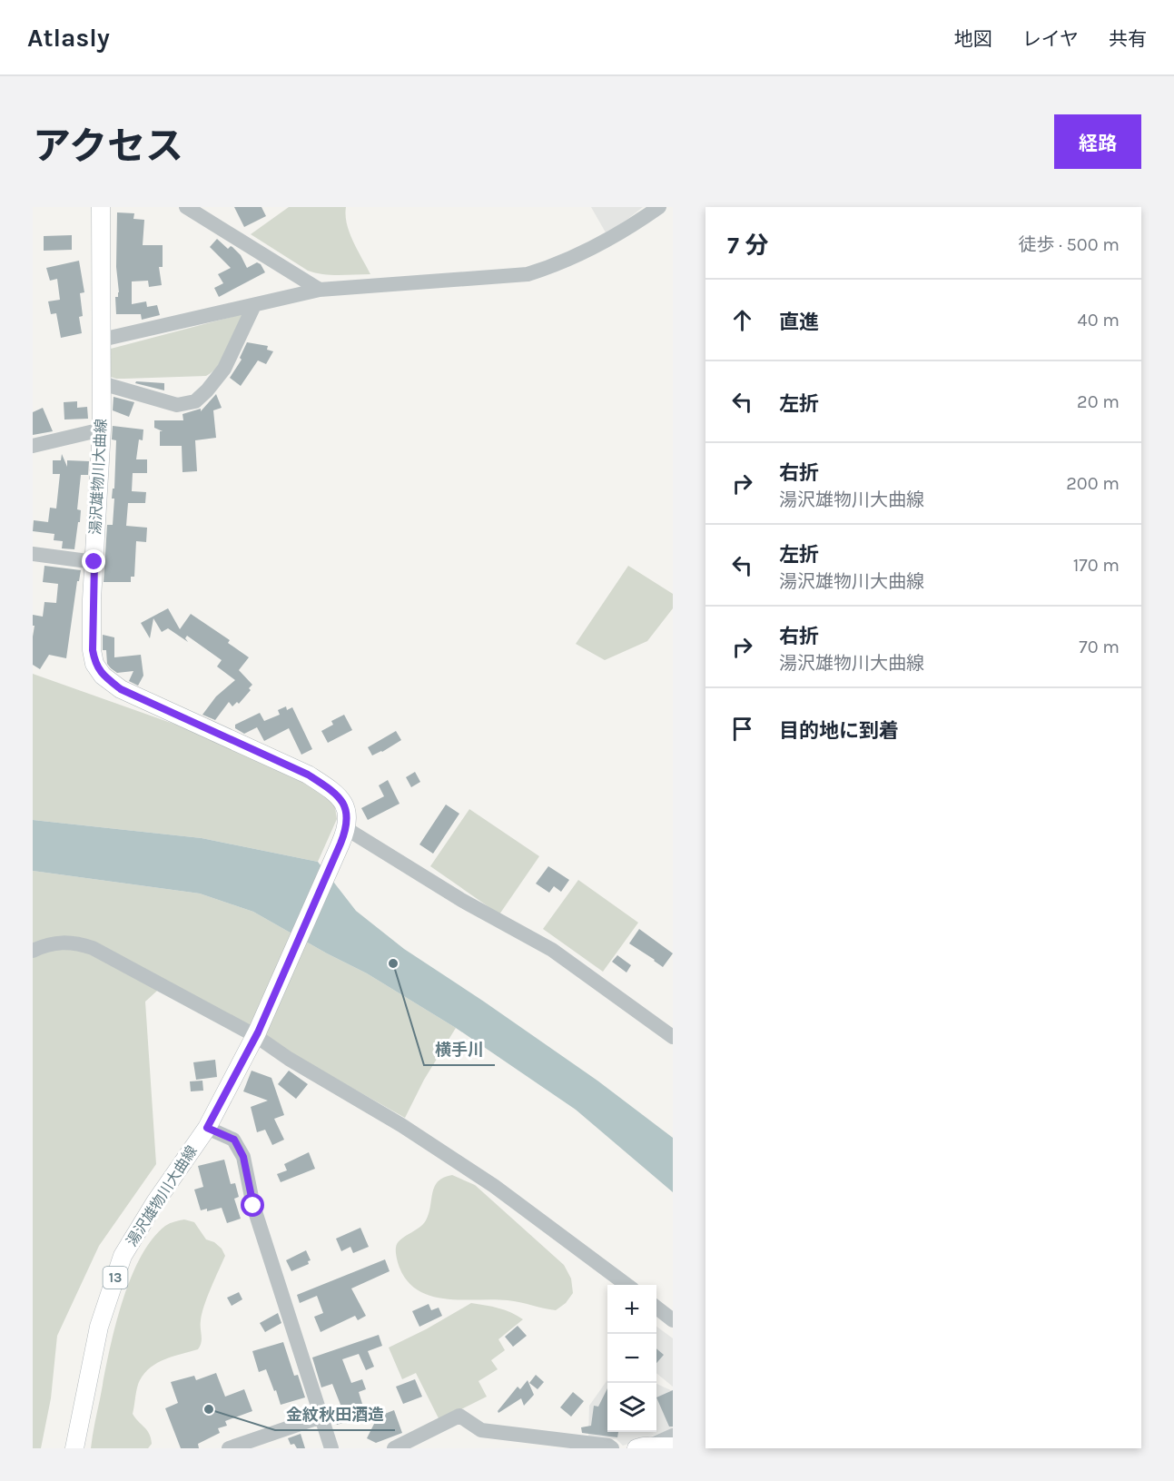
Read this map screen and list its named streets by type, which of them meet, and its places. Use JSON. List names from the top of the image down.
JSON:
{
  "streets": {
    "main road": ["湯沢雄物川大曲線", "13"]
  },
  "places": ["横手川", "金紋秋田酒造"],
  "page": {
    "header": "Atlasly",
    "nav": ["地図", "レイヤ", "共有"],
    "title": "アクセス",
    "buttons": "経路",
    "heading": ["7 分", "徒歩 · 500 m"],
    "list": [
      ["直進", "40 m"],
      ["左折", "20 m"],
      ["右折", "湯沢雄物川大曲線", "200 m"],
      ["左折", "湯沢雄物川大曲線", "170 m"],
      ["右折", "湯沢雄物川大曲線", "70 m"],
      "目的地に到着"
    ],
    "map_buttons": ["+", "−"]
  }
}
